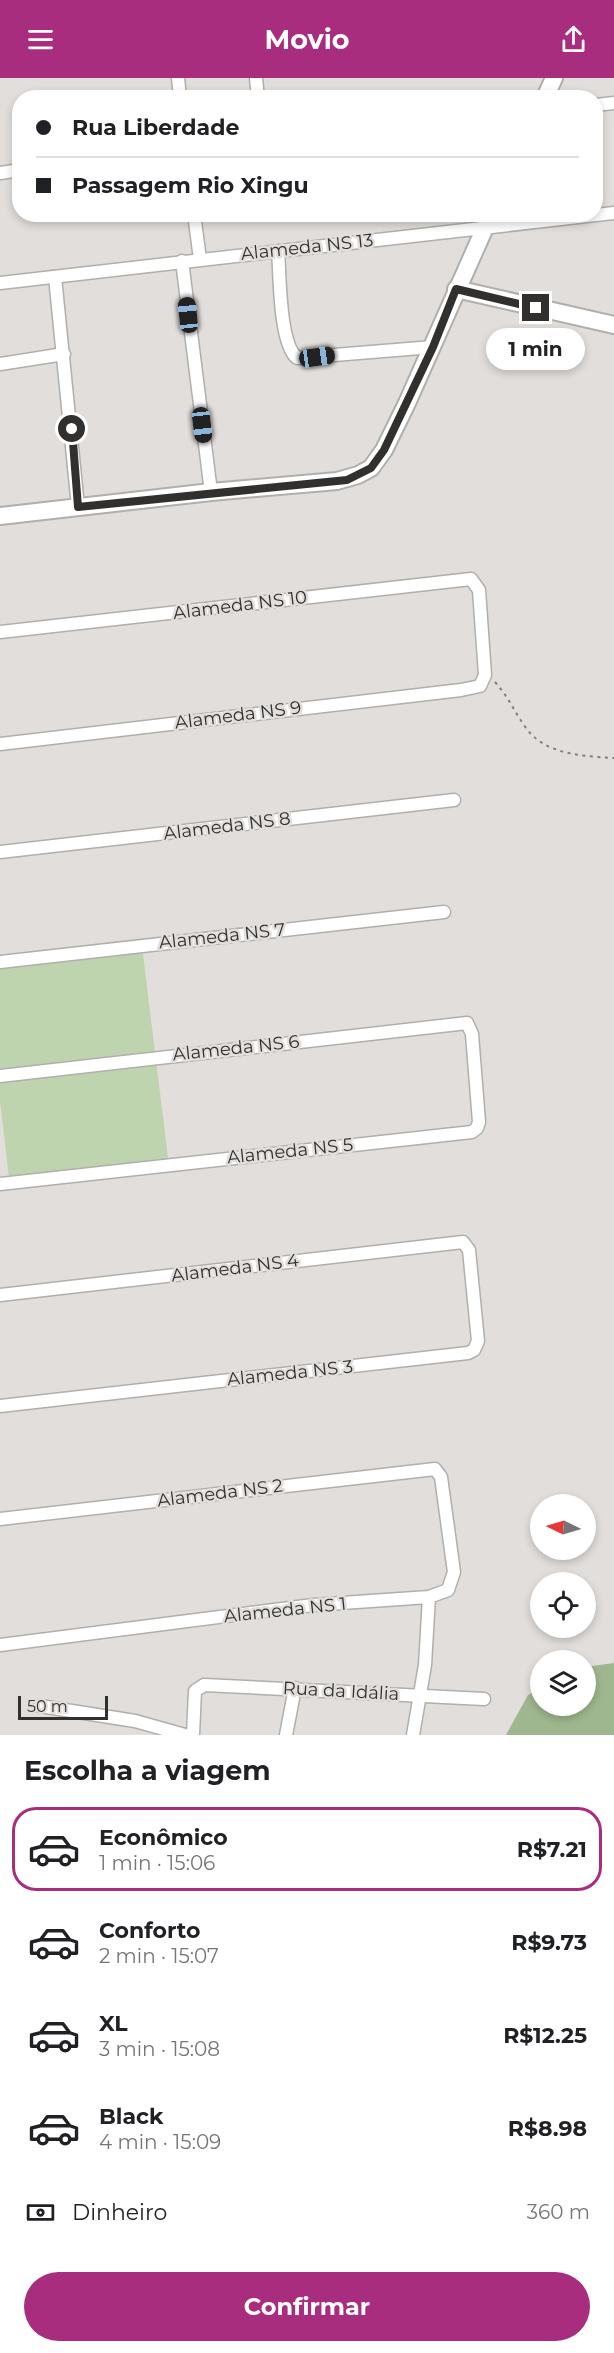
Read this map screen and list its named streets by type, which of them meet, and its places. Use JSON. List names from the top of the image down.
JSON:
{
  "streets": {
    "street": [
      "Alameda NS 13",
      "Alameda NS 10",
      "Alameda NS 9",
      "Alameda NS 8",
      "Alameda NS 7",
      "Alameda NS 6",
      "Alameda NS 5",
      "Alameda NS 4",
      "Alameda NS 3",
      "Alameda NS 2",
      "Alameda NS 1",
      "Rua da Idália"
    ]
  },
  "crossings": [
    ["Alameda NS 10", "Alameda NS 9"],
    ["Alameda NS 6", "Alameda NS 5"],
    ["Alameda NS 4", "Alameda NS 3"],
    ["Alameda NS 2", "Alameda NS 1"]
  ],
  "scale_bar": "50 m",
  "north": "left",
  "page": {
    "header": "Movio",
    "banner": ["Rua Liberdade", "Passagem Rio Xingu"],
    "bubble": "1 min",
    "scale": "50 m",
    "heading": "Escolha a viagem",
    "list": [
      {
        "name": "Econômico",
        "note": "1 min · 15:06",
        "value": "R$7.21"
      },
      {
        "name": "Conforto",
        "note": "2 min · 15:07",
        "value": "R$9.73"
      },
      {
        "name": "XL",
        "note": "3 min · 15:08",
        "value": "R$12.25"
      },
      {
        "name": "Black",
        "note": "4 min · 15:09",
        "value": "R$8.98"
      }
    ],
    "pay": ["Dinheiro", "360 m"],
    "buttons": "Confirmar"
  }
}
